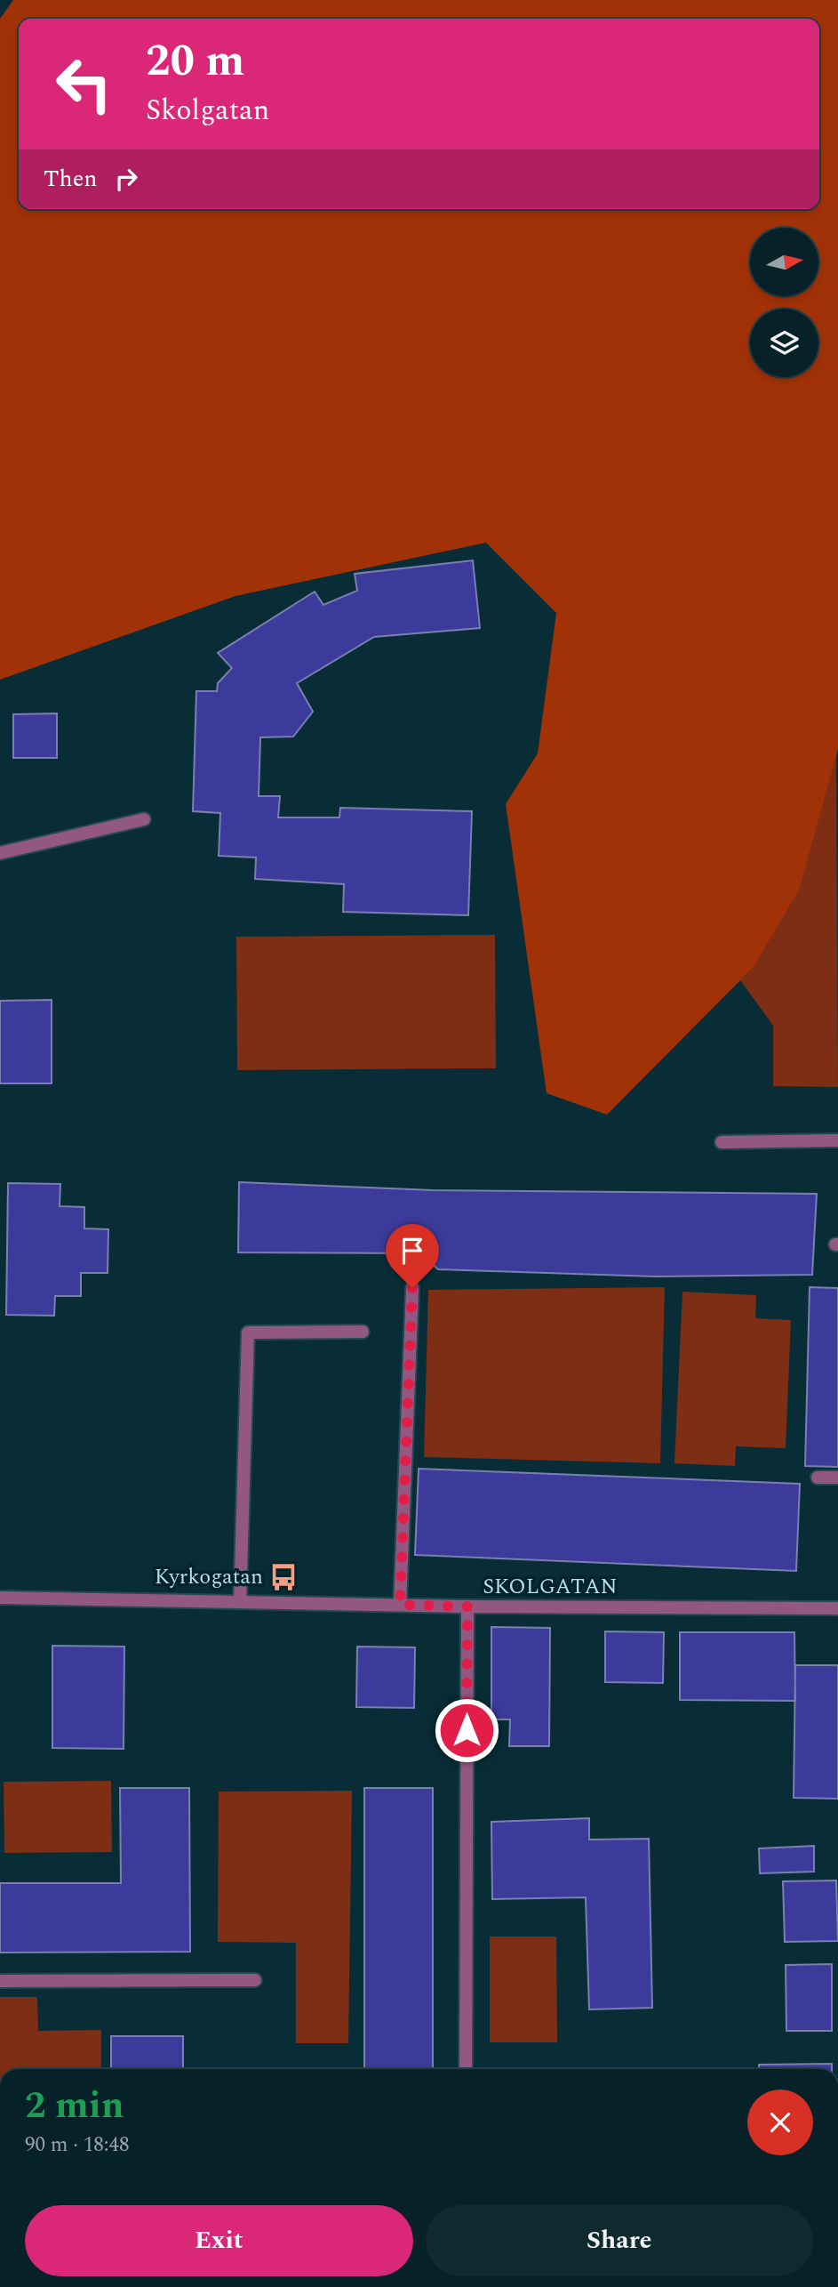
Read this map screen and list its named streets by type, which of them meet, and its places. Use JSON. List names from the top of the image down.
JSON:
{
  "streets": {
    "street": ["SKOLGATAN"]
  },
  "places": {
    "bus stop": ["Kyrkogatan"]
  },
  "north": "right",
  "page": {
    "turn": ["20 m", "Skolgatan"],
    "then": "Then",
    "heading": ["2 min", "90 m · 18:48"],
    "buttons": ["Exit", "Share"]
  }
}
